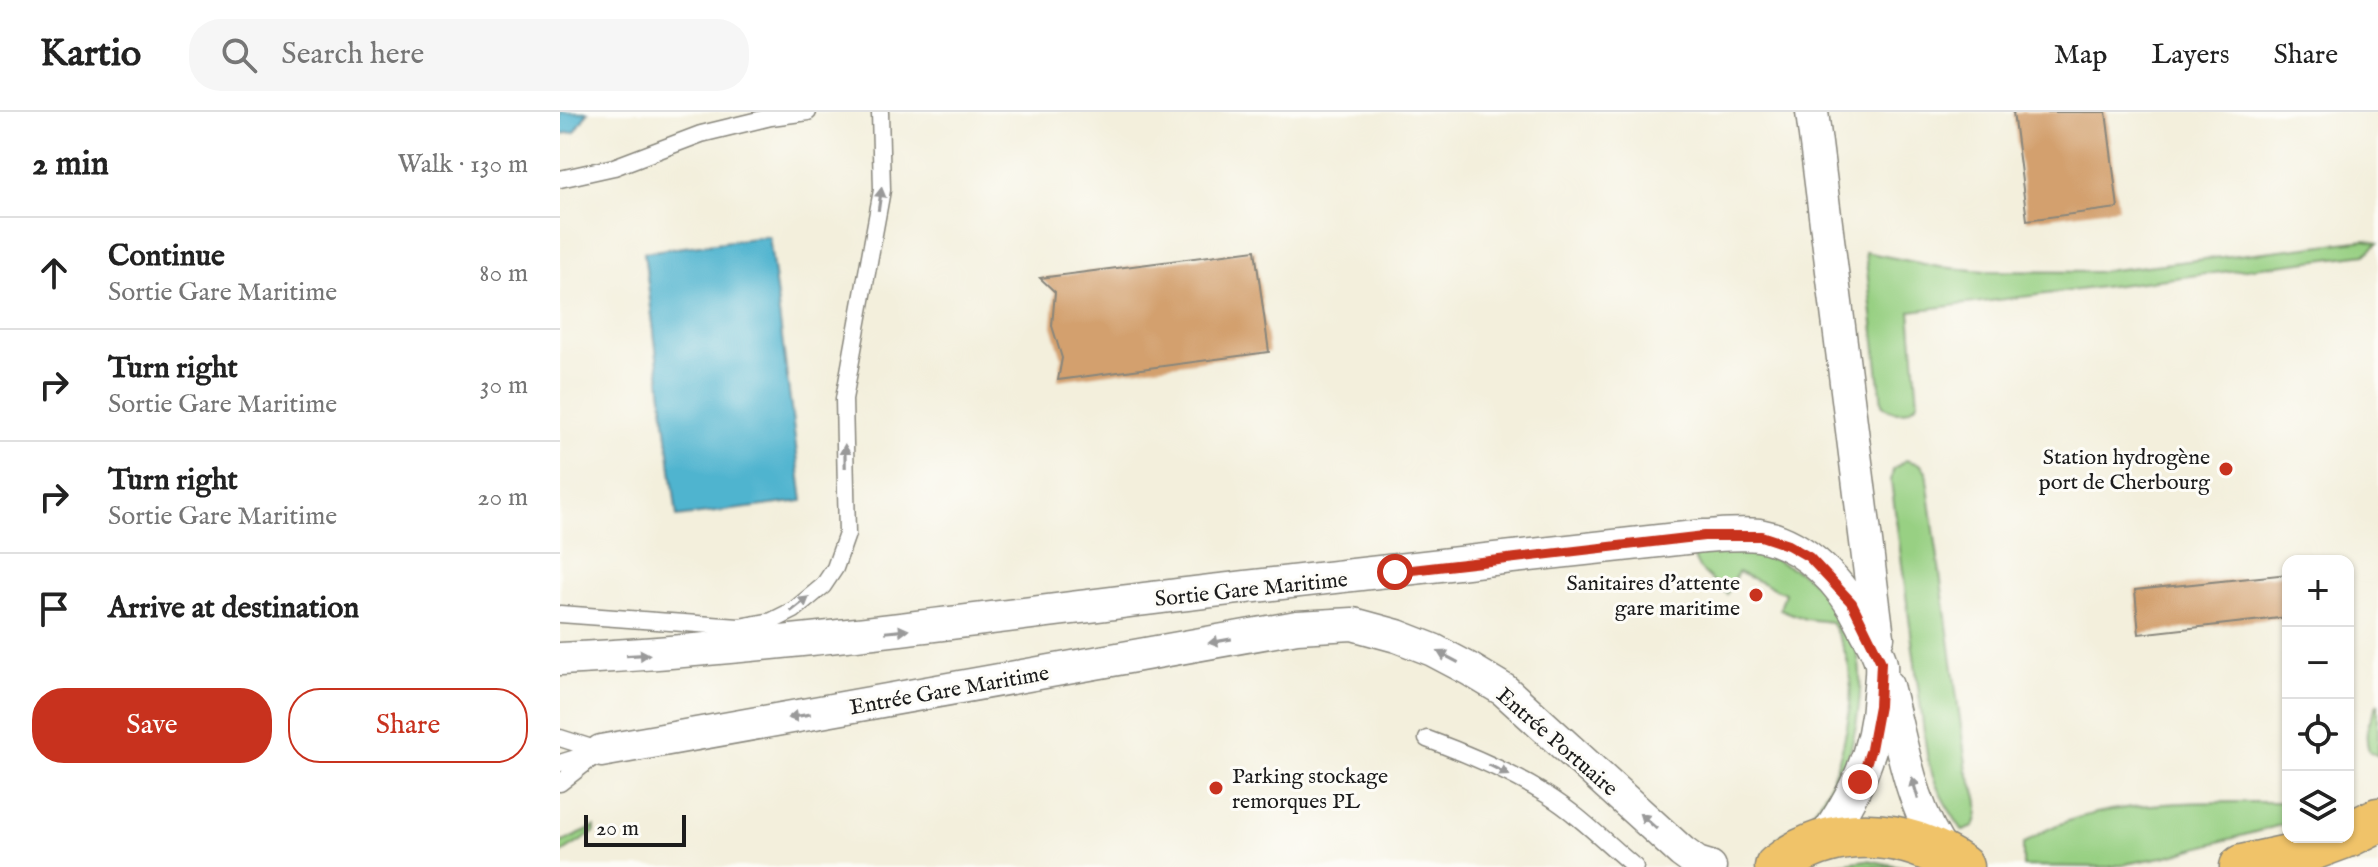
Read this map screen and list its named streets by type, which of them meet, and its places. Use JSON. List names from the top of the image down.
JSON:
{
  "streets": {
    "street": ["Sortie Gare Maritime", "Entrée Gare Maritime", "Entrée Portuaire"]
  },
  "crossings": [
    ["Entrée Gare Maritime", "Entrée Portuaire"]
  ],
  "one_way": ["Sortie Gare Maritime", "Entrée Gare Maritime", "Entrée Portuaire"],
  "places": ["Station hydrogène port de Cherbourg", "Sanitaires d'attente gare maritime", "Parking stockage remorques PL"],
  "scale_bar": "20 m",
  "page": {
    "header": "Kartio",
    "search": "Search here",
    "nav": ["Map", "Layers", "Share"],
    "heading": ["2 min", "Walk · 130 m"],
    "list": [
      ["Continue", "Sortie Gare Maritime", "80 m"],
      ["Turn right", "Sortie Gare Maritime", "30 m"],
      ["Turn right", "Sortie Gare Maritime", "20 m"],
      "Arrive at destination"
    ],
    "map_buttons": ["+", "−"],
    "buttons": ["Save", "Share"],
    "scale": "20 m"
  }
}
